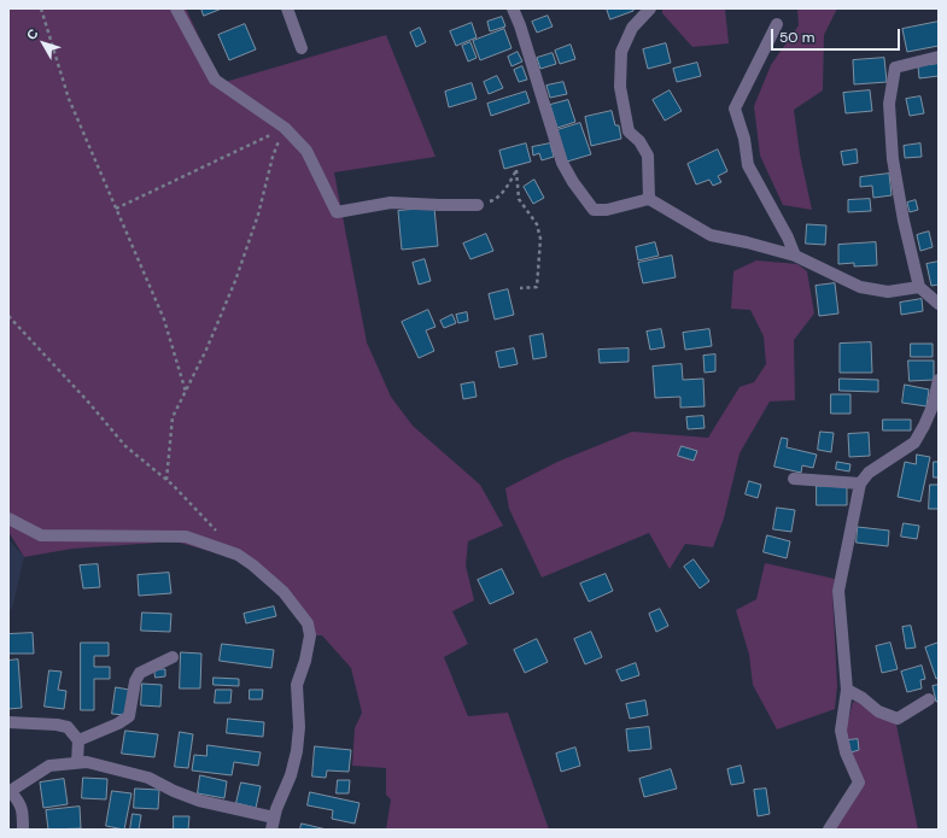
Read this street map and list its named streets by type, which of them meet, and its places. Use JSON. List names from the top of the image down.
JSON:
{
  "scale_bar": "50 m",
  "north": "top left"
}
